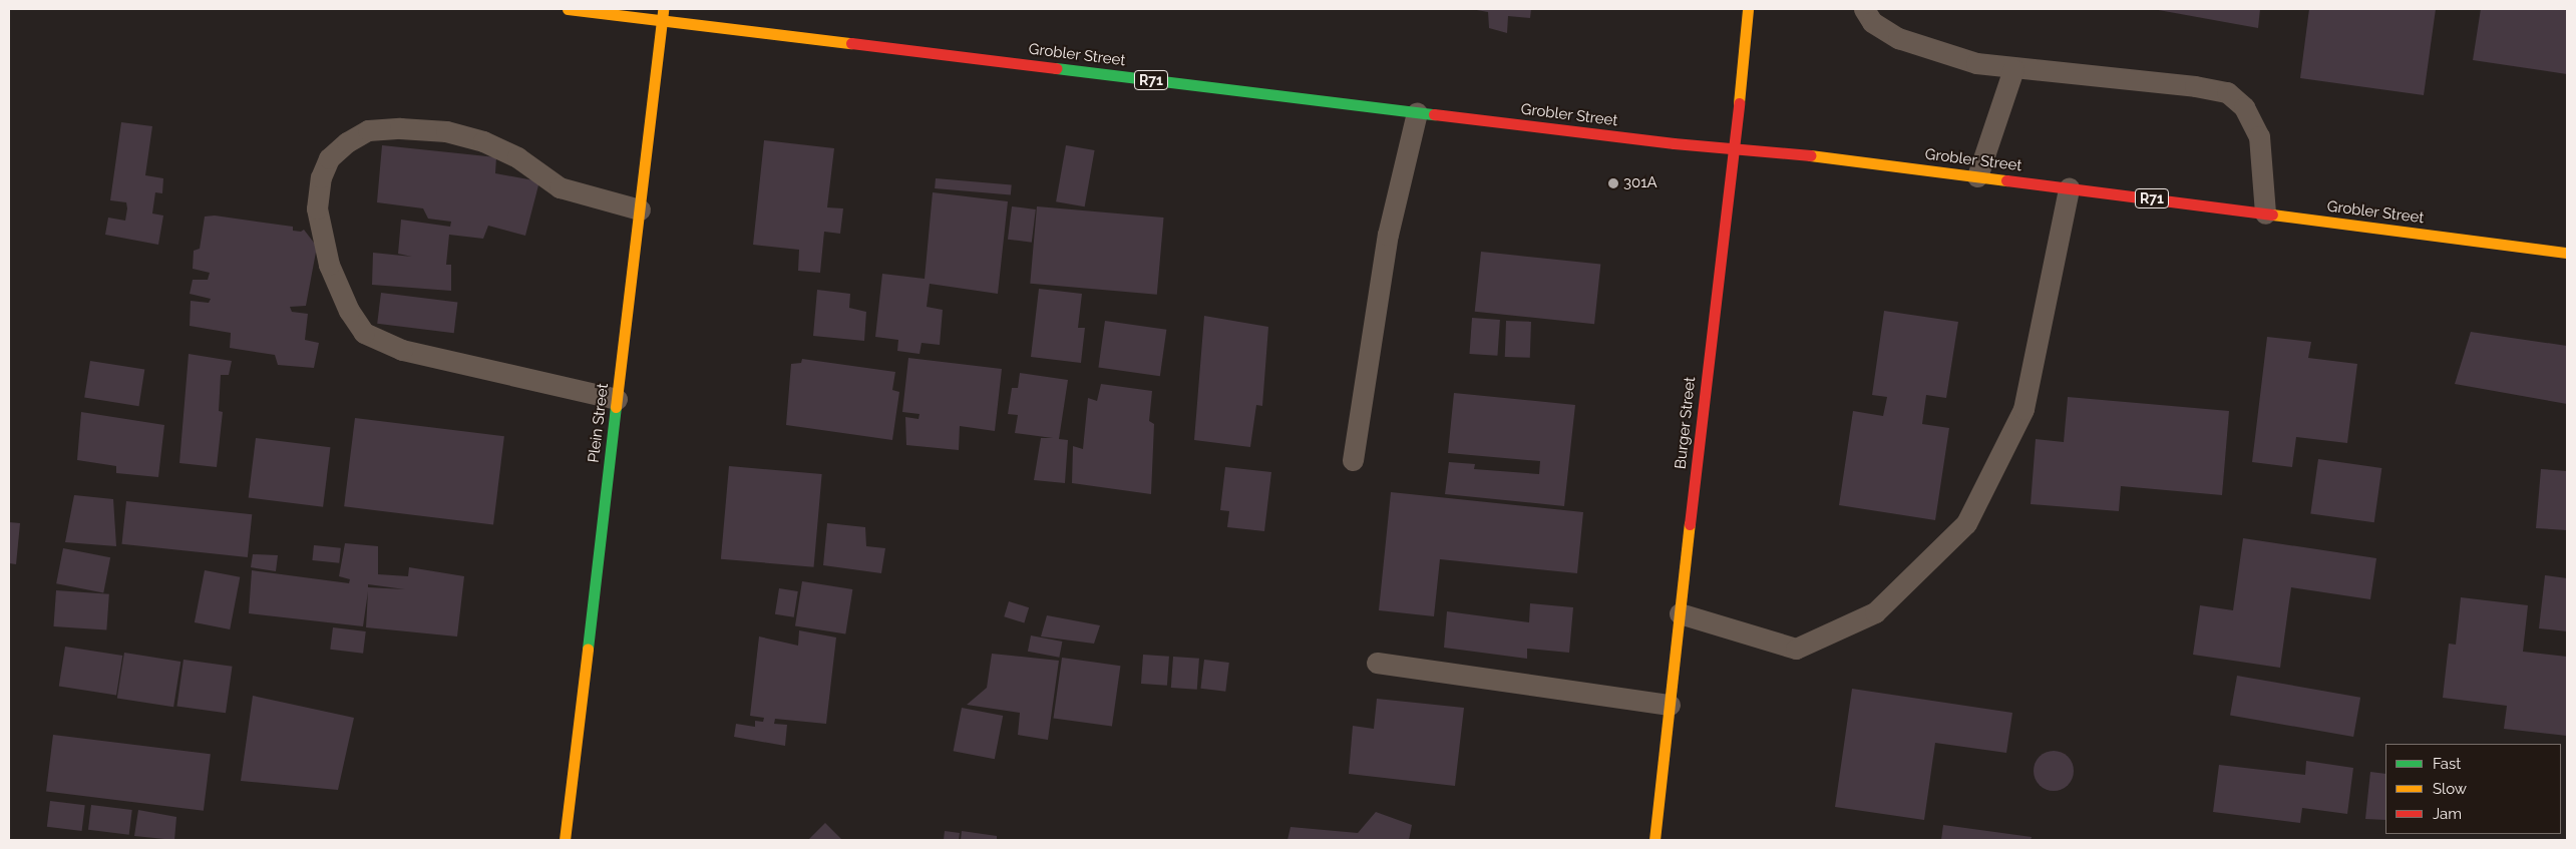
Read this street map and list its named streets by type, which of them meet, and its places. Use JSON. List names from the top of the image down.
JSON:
{
  "streets": {
    "main road": [
      "Grobler Street",
      "R71",
      "Plein Street",
      "Burger Street"
    ]
  },
  "crossings": [
    ["Grobler Street", "Plein Street"],
    ["Grobler Street", "Burger Street"]
  ],
  "places": ["301A"],
  "legend": ["Fast", "Slow", "Jam"]
}
